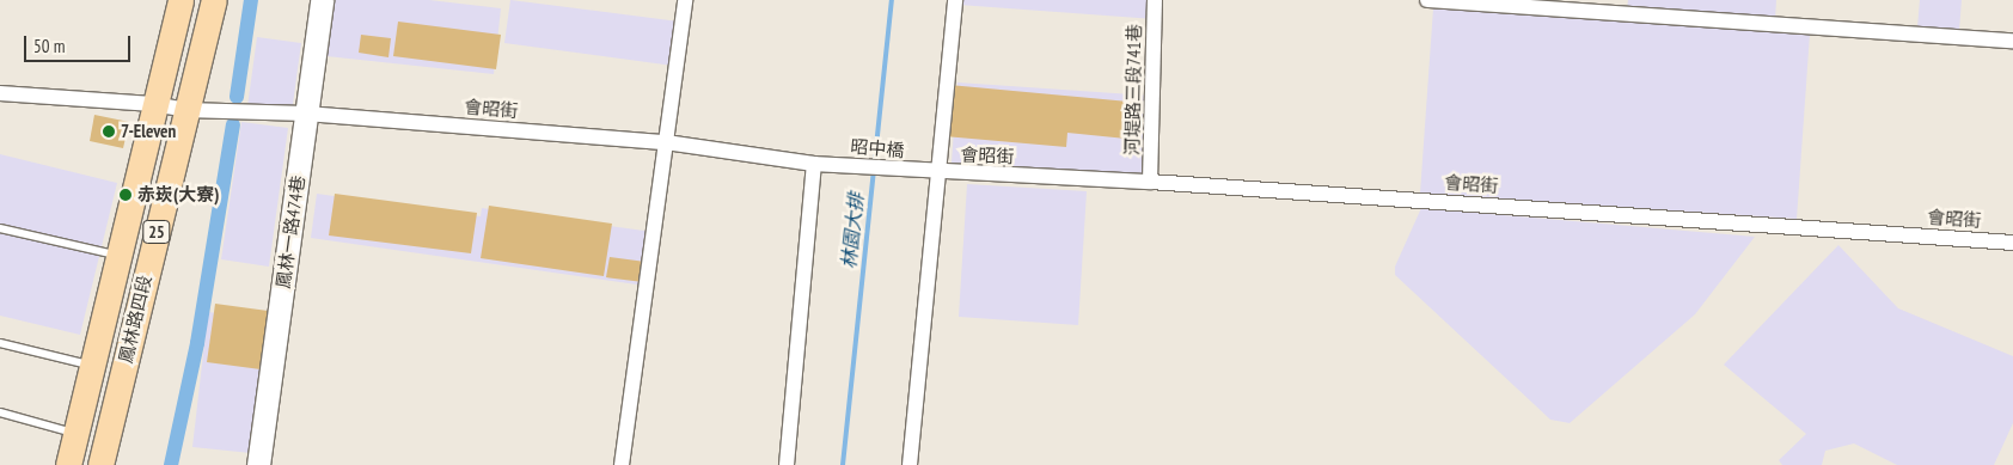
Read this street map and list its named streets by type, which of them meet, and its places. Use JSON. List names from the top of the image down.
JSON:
{
  "streets": {
    "main road": ["25", "鳳林路四段"],
    "street": [
      "河堤路三段741巷",
      "會昭街",
      "昭中橋",
      "鳳林一路474巷"
    ]
  },
  "crossings": [
    ["河堤路三段741巷", "會昭街"],
    ["會昭街", "昭中橋"],
    ["會昭街", "鳳林一路474巷"],
    ["會昭街", "鳳林路四段"]
  ],
  "water": ["林園大排"],
  "places": ["7-Eleven", "赤崁(大寮)"],
  "scale_bar": "50 m"
}
